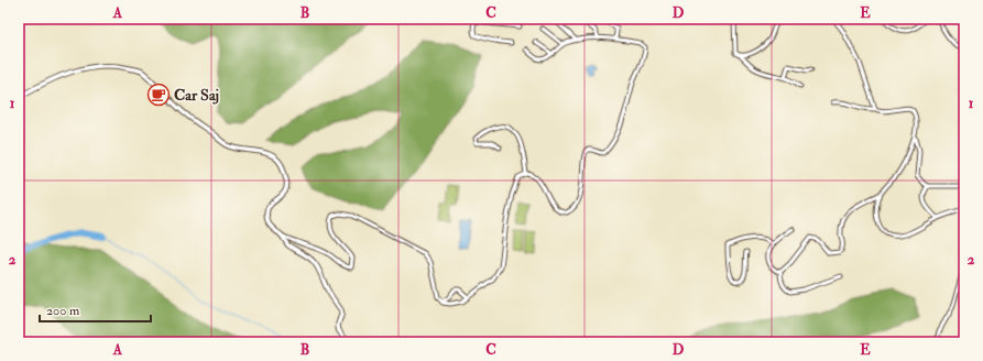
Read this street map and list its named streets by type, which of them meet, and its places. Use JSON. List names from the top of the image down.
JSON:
{
  "places": {
    "cafe": ["Car Saj"]
  },
  "scale_bar": "200 m",
  "grid": {
    "columns": [
      "A",
      "B",
      "C",
      "D",
      "E"
    ],
    "rows": ["1", "2"]
  }
}
